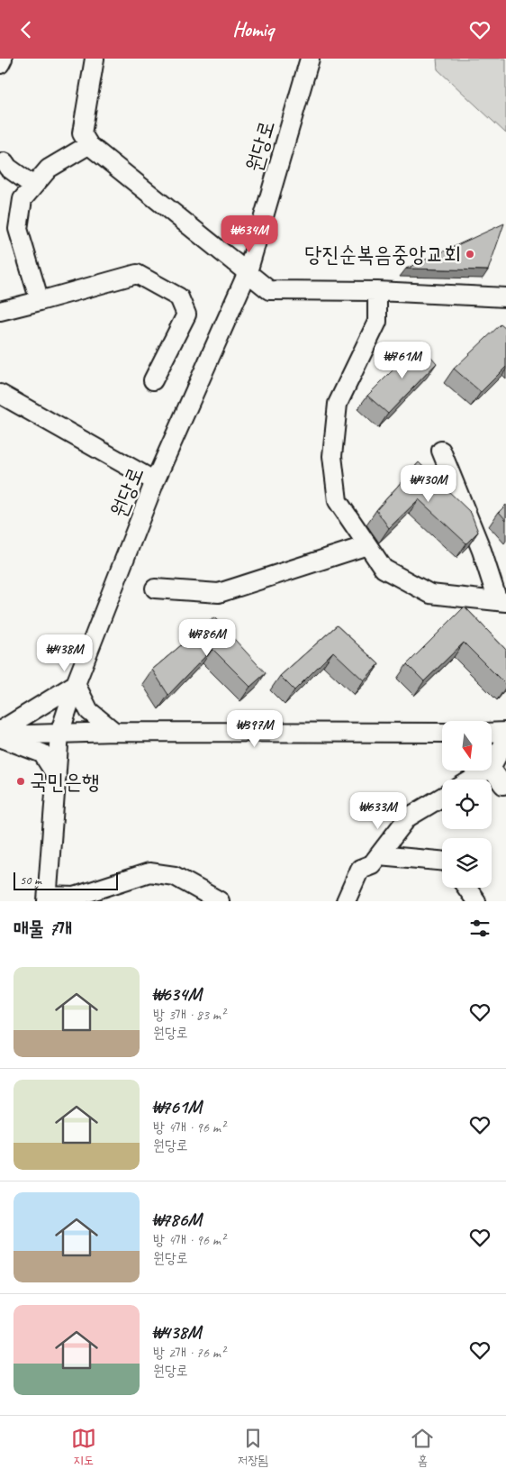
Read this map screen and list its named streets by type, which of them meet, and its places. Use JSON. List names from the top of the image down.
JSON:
{
  "streets": {
    "street": ["원당로"]
  },
  "places": ["당진순복음중앙교회", "국민은행"],
  "scale_bar": "50 m",
  "north": "bottom",
  "page": {
    "header": "Homiq",
    "price": [
      "₩634M",
      "₩761M",
      "₩430M",
      "₩786M",
      "₩438M",
      "₩397M",
      "₩633M"
    ],
    "scale": "50 m",
    "heading": "매물 7개",
    "list": [
      {
        "name": "₩634M",
        "note": "방 3개 · 83 m² · 원당로"
      },
      {
        "name": "₩761M",
        "note": "방 4개 · 96 m² · 원당로"
      },
      {
        "name": "₩786M",
        "note": "방 4개 · 96 m² · 원당로"
      },
      {
        "name": "₩438M",
        "note": "방 2개 · 76 m² · 원당로"
      }
    ],
    "tabs": ["지도", "저장됨", "홈"]
  }
}
